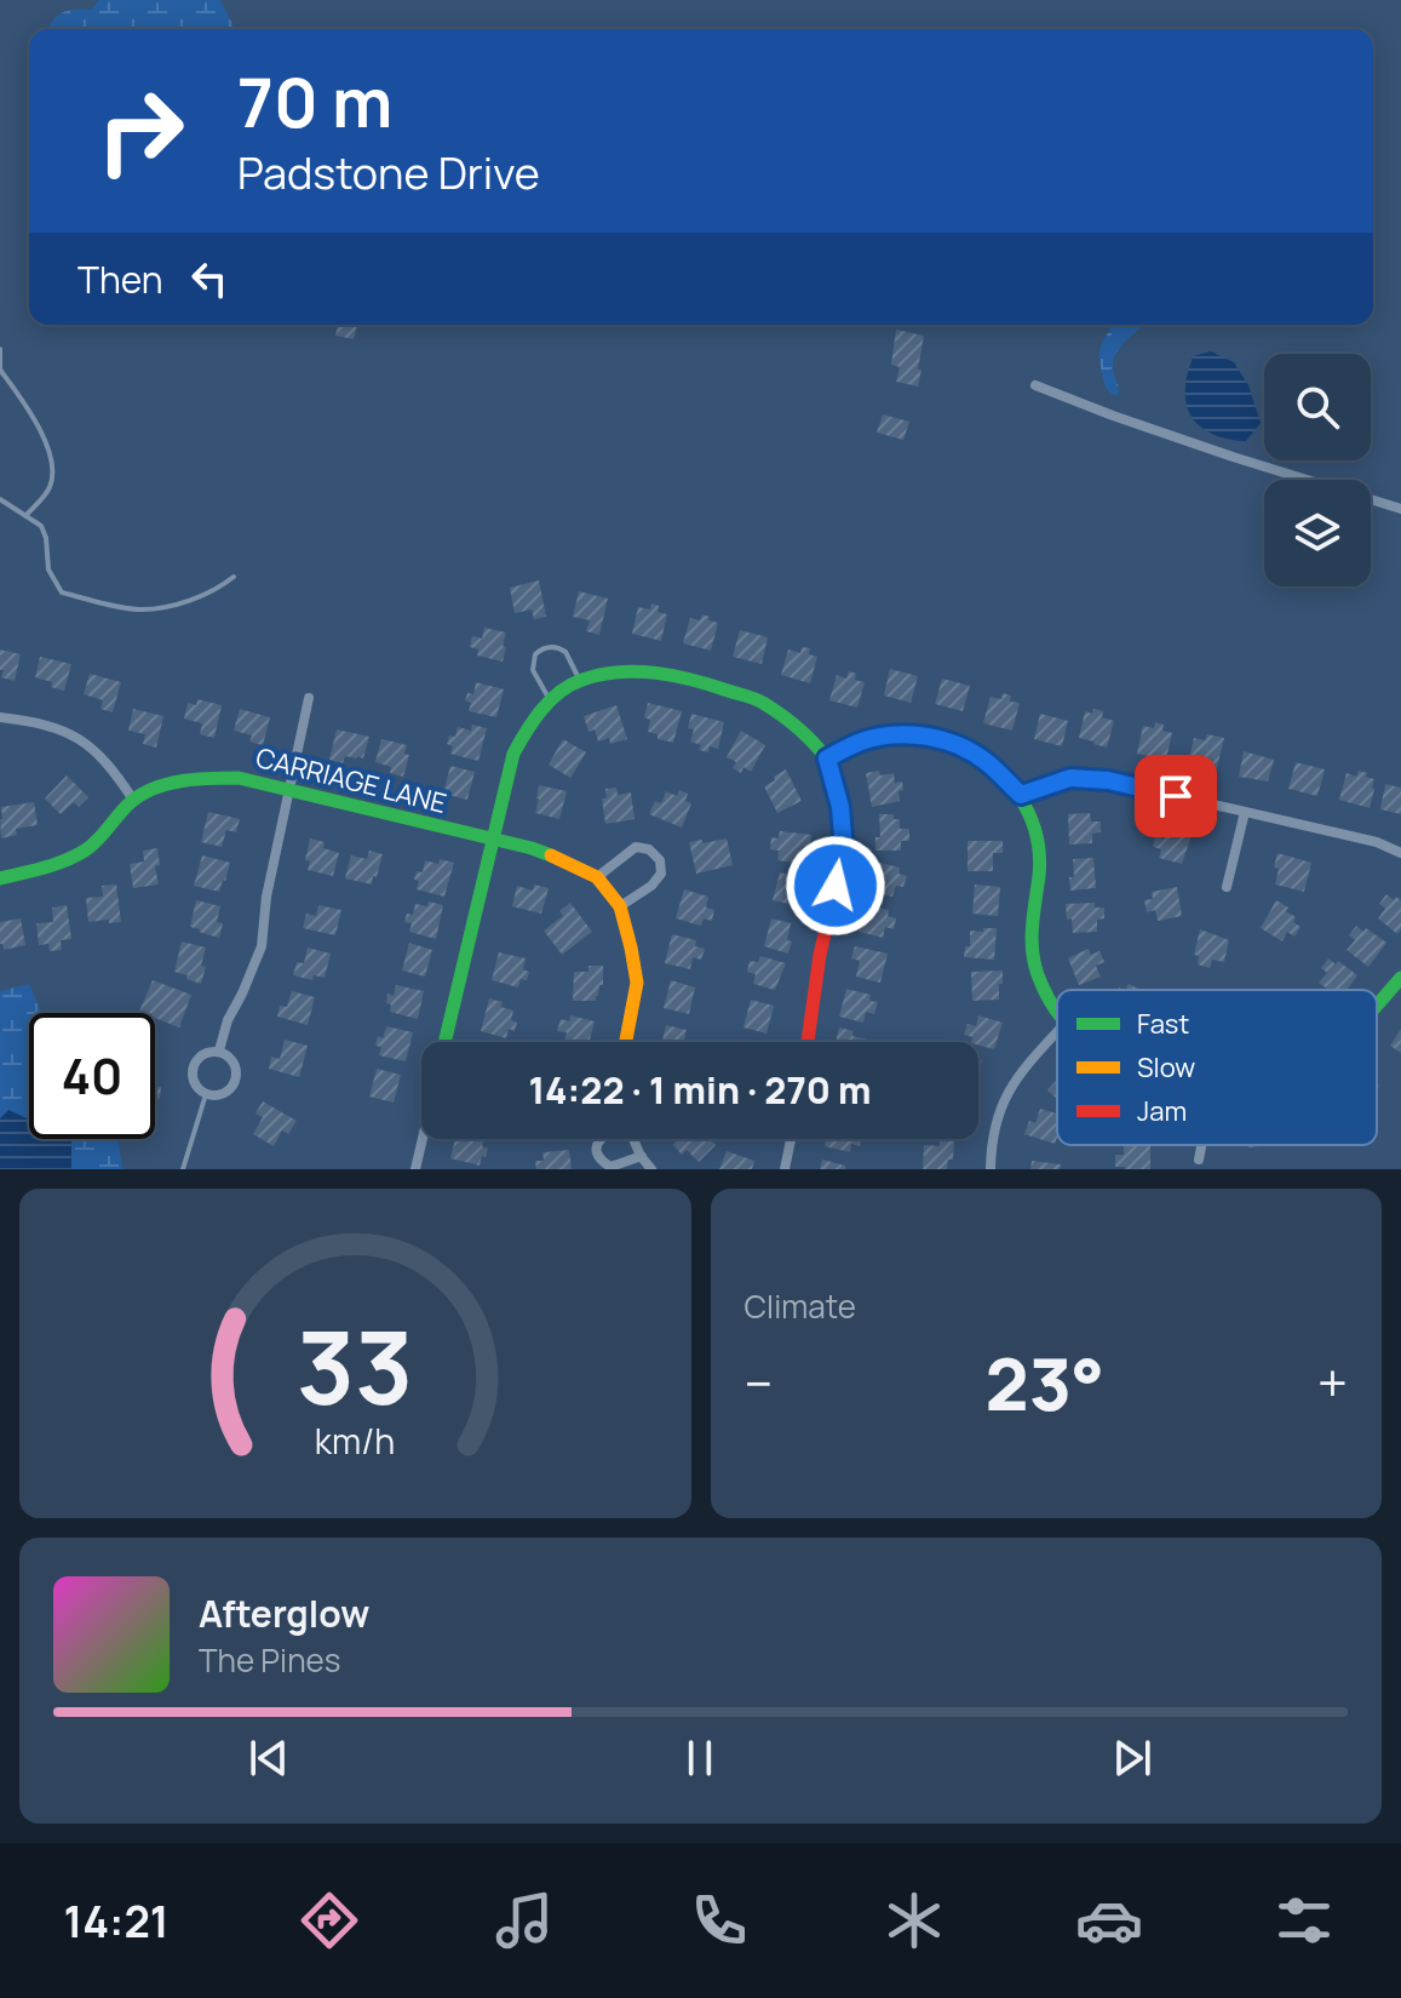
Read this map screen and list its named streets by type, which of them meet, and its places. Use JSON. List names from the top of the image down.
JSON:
{
  "streets": {
    "street": ["CARRIAGE LANE"]
  },
  "legend": ["Fast", "Slow", "Jam"],
  "page": {
    "turn": ["70 m", "Padstone Drive"],
    "then": "Then",
    "limit": "40",
    "trip": "14:22 · 1 min · 270 m",
    "tile": "Climate",
    "heat": ["−", "23°", "+"],
    "song": ["Afterglow", "The Pines"],
    "tabs": "14:21",
    "gauge": ["33", "km/h"]
  }
}
